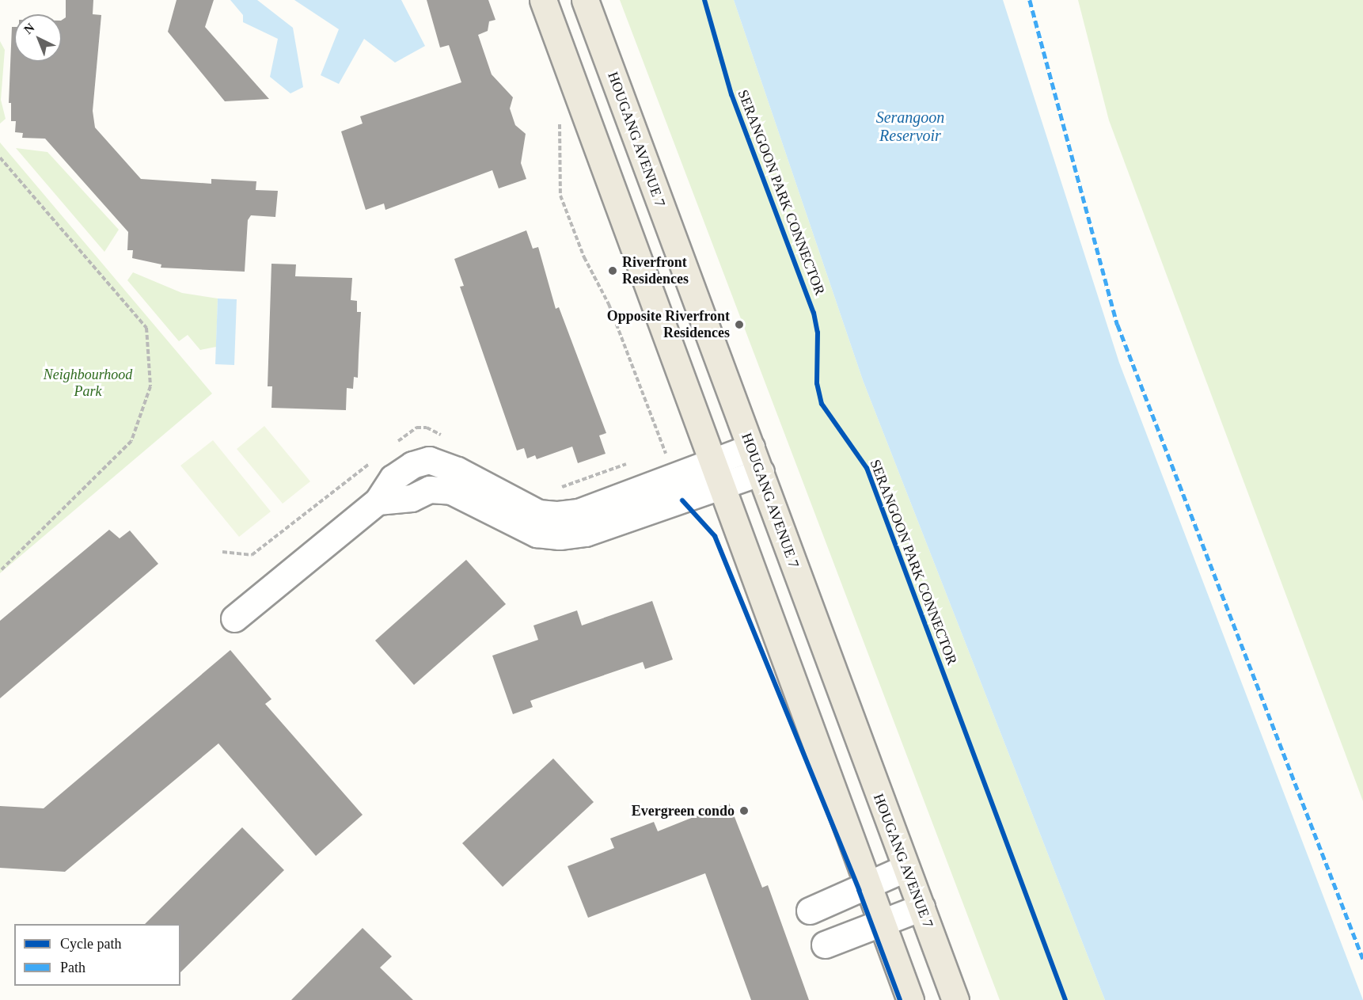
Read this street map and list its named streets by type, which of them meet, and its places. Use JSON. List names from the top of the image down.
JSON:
{
  "streets": {
    "main road": ["HOUGANG AVENUE 7"],
    "cycle path": ["SERANGOON PARK CONNECTOR"]
  },
  "water": ["Serangoon Reservoir"],
  "parks": ["Neighbourhood Park"],
  "places": ["Riverfront Residences", "Opposite Riverfront Residences", "Evergreen condo"],
  "legend": ["Cycle path", "Path"],
  "north": "top left"
}
